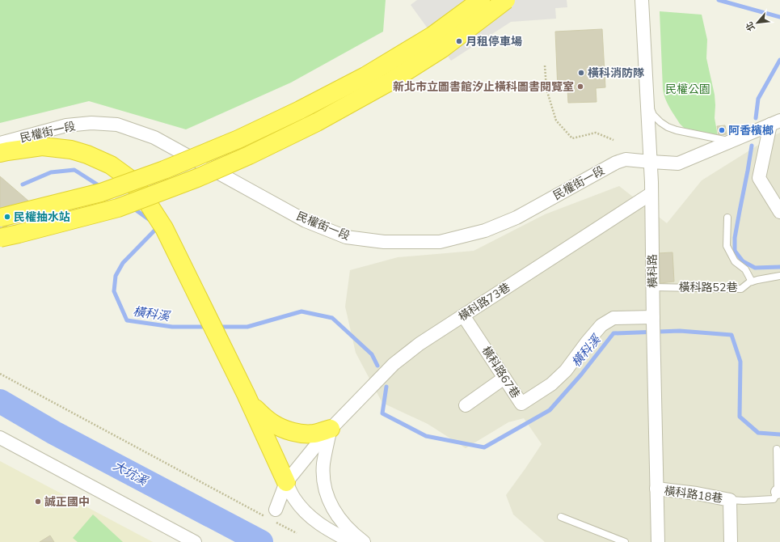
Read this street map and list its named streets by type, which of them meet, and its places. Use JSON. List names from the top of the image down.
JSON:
{
  "streets": {
    "street": [
      "民權街一段",
      "橫科路",
      "橫科路73巷",
      "橫科路67巷",
      "橫科路18巷"
    ],
    "lane": ["橫科路52巷"]
  },
  "crossings": [
    ["民權街一段", "橫科路"],
    ["橫科路", "橫科路52巷"],
    ["橫科路", "橫科路73巷"],
    ["橫科路", "橫科路67巷"],
    ["橫科路", "橫科路18巷"],
    ["橫科路73巷", "橫科路67巷"]
  ],
  "water": ["橫科溪", "大坑溪"],
  "parks": ["民權公園"],
  "places": [
    "月租停車場",
    "橫科消防隊",
    "新北市立圖書館汐止橫科圖書閱覽室",
    "阿香檳榔",
    "民權抽水站",
    "誠正國中"
  ],
  "north": "bottom left"
}
